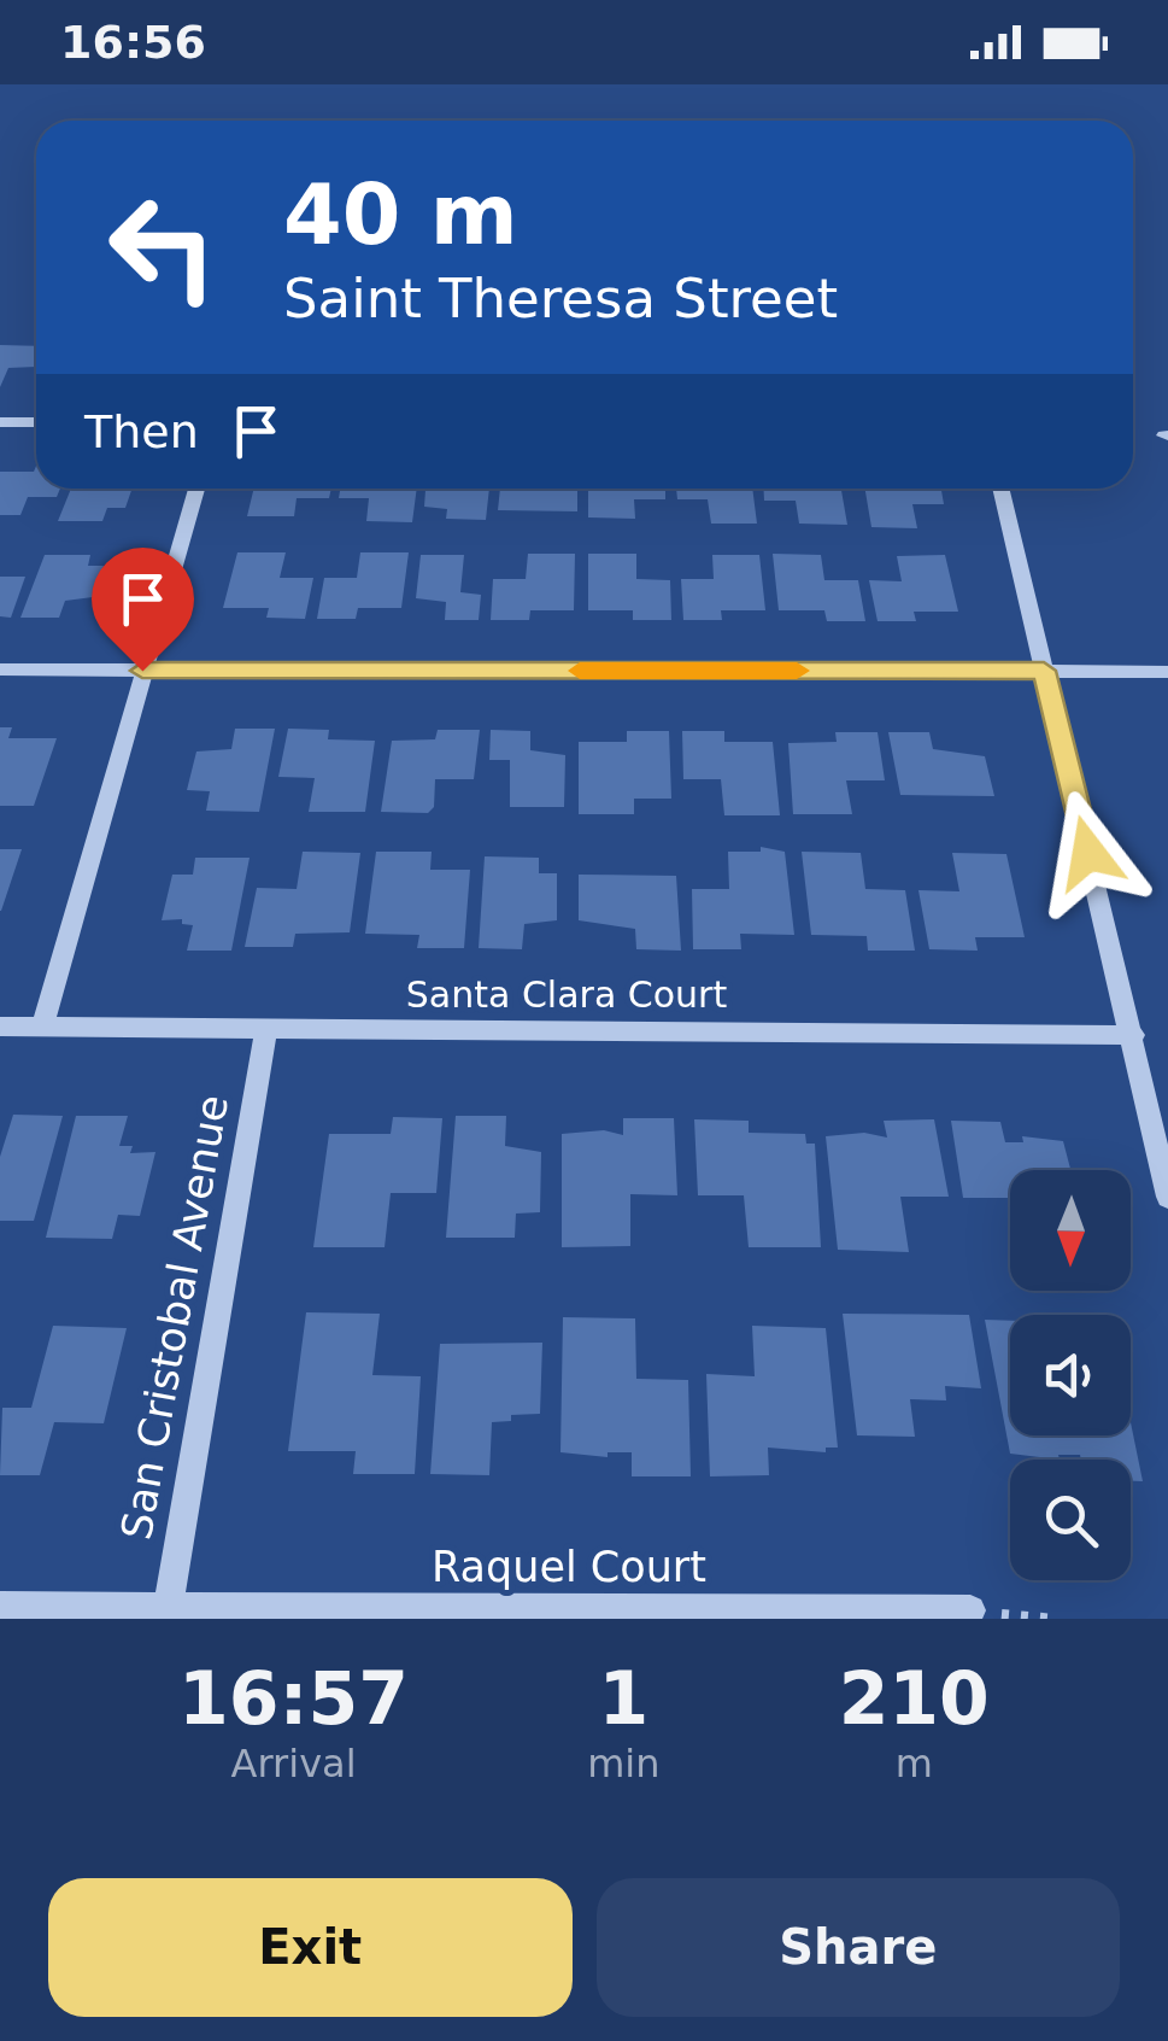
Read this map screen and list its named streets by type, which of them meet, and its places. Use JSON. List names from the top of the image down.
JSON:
{
  "streets": {
    "street": ["Santa Clara Court", "San Cristobal Avenue", "Raquel Court"]
  },
  "crossings": [
    ["Santa Clara Court", "San Cristobal Avenue"],
    ["San Cristobal Avenue", "Raquel Court"]
  ],
  "north": "bottom",
  "page": {
    "status": "16:56",
    "turn": ["40 m", "Saint Theresa Street"],
    "then": "Then",
    "eta": [
      "16:57",
      "Arrival",
      "1",
      "min",
      "210",
      "m"
    ],
    "buttons": ["Exit", "Share"]
  }
}
